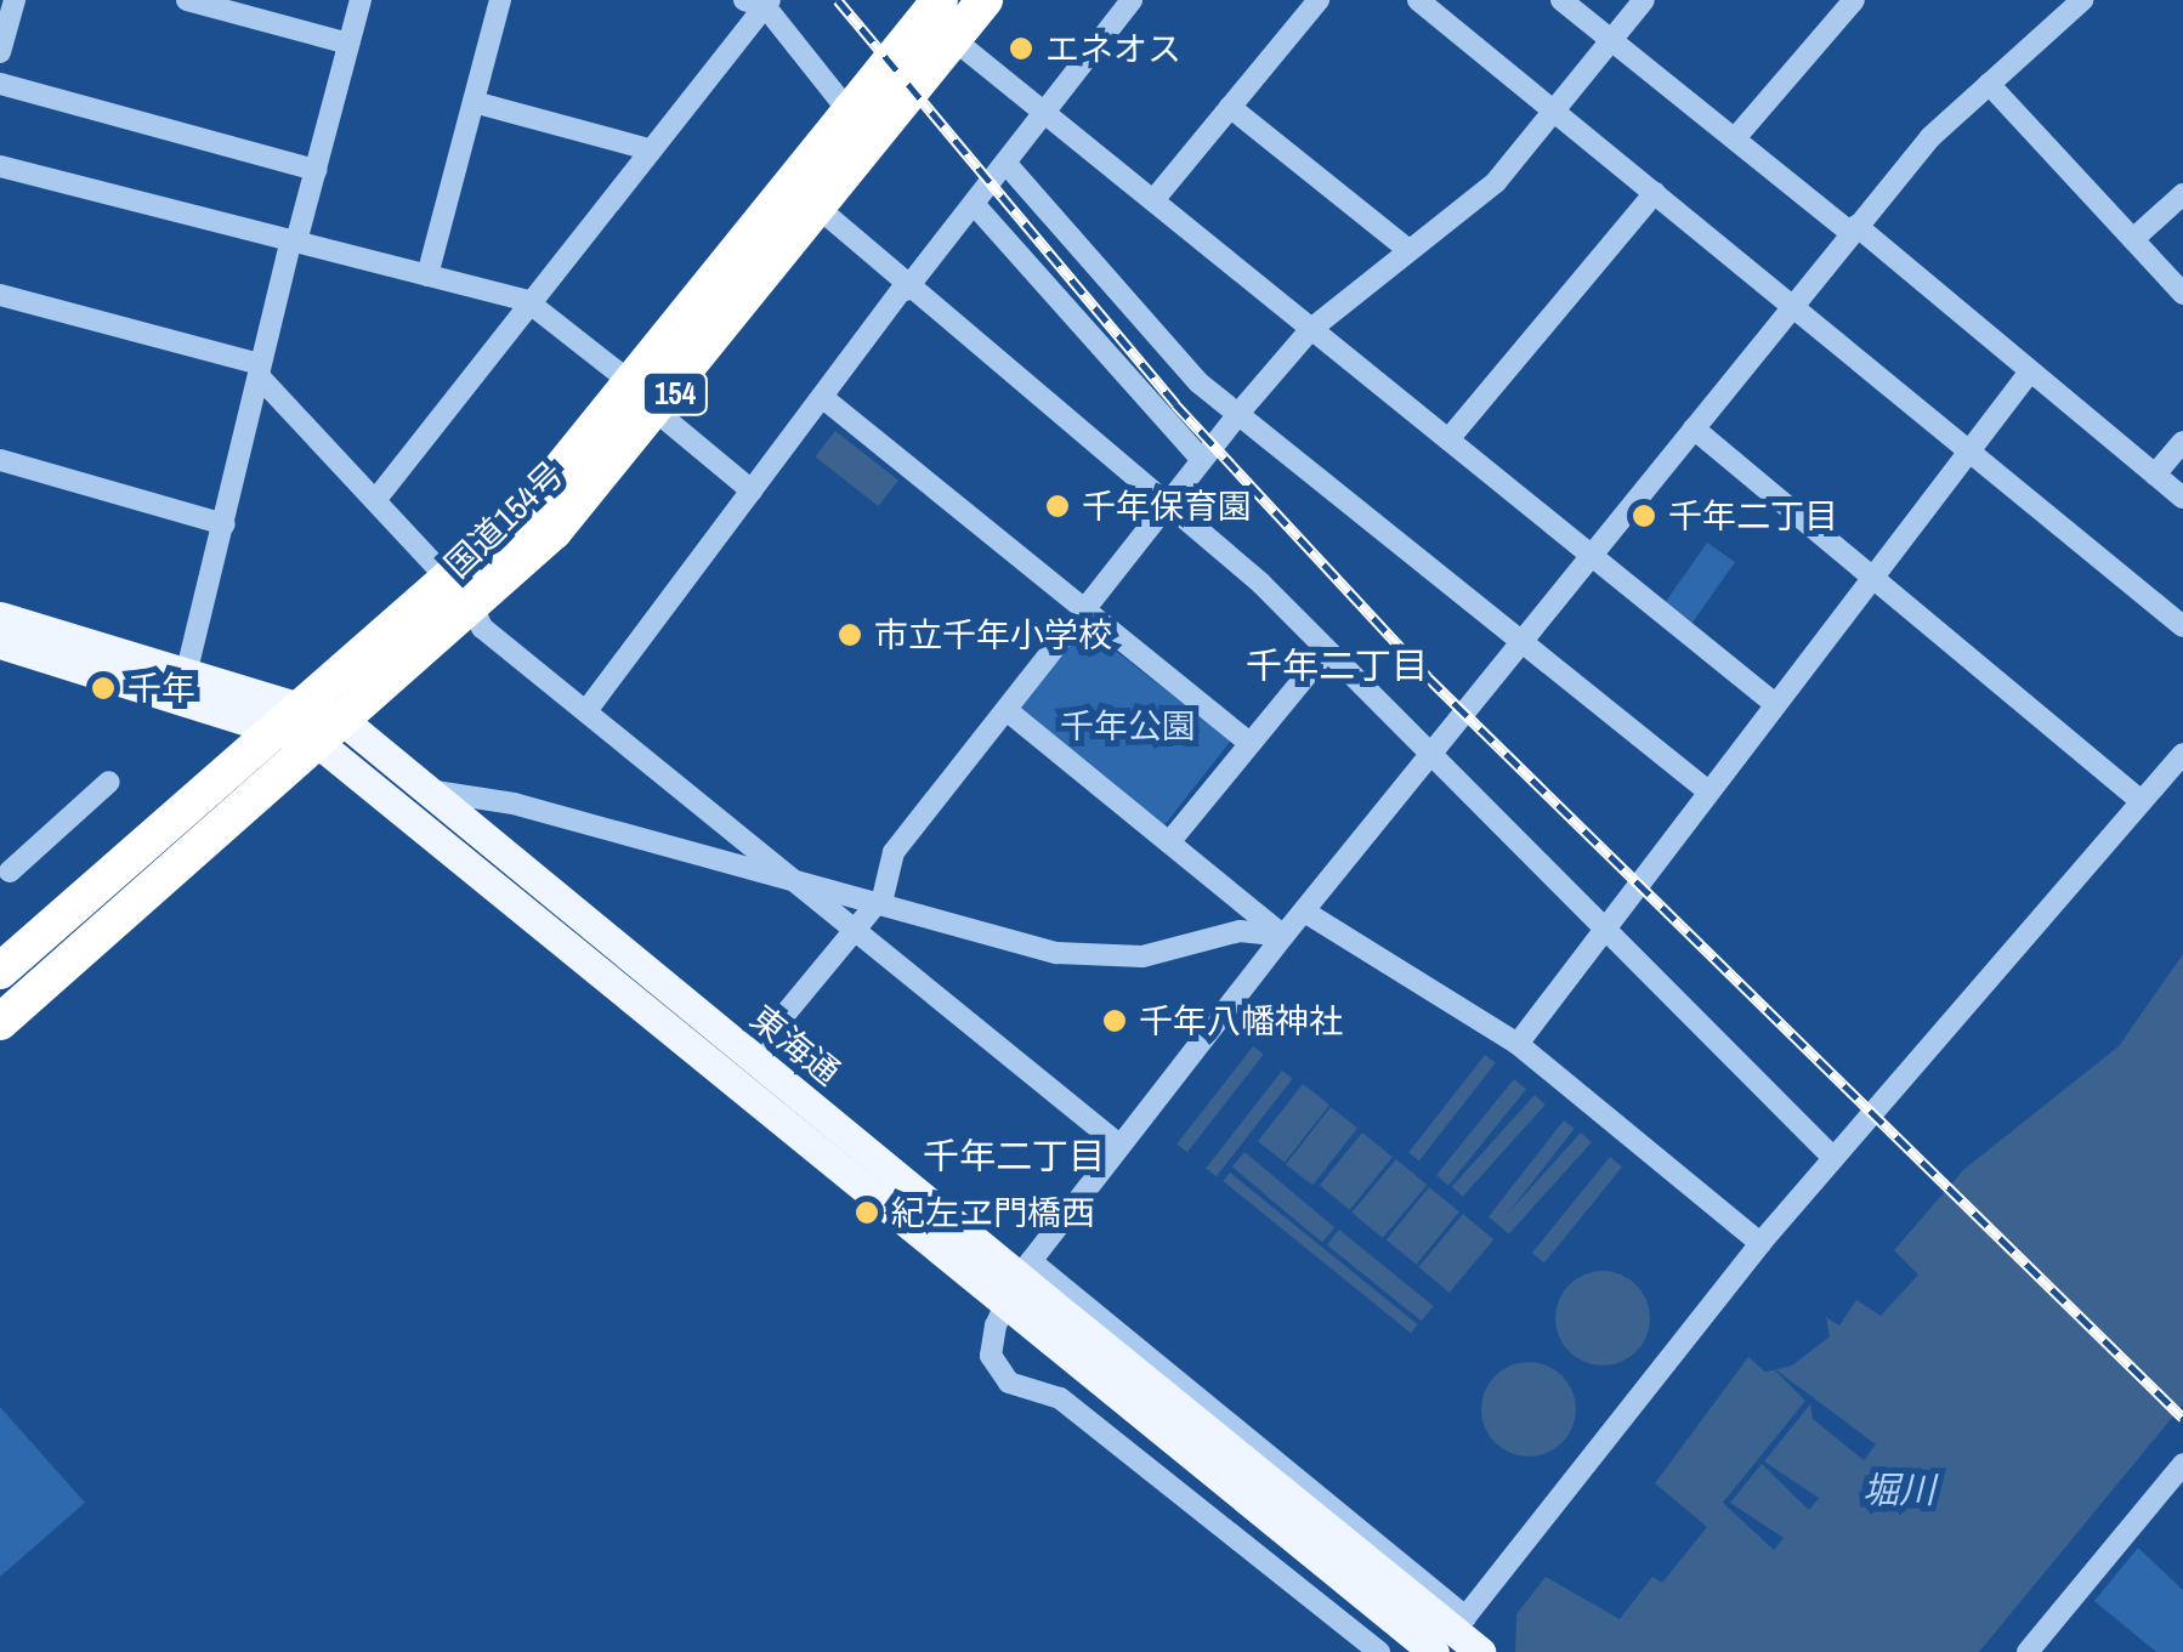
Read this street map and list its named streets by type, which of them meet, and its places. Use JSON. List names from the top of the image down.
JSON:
{
  "streets": {
    "highway": ["154", "国道154号"],
    "main road": ["東海通"]
  },
  "crossings": [
    ["国道154号", "東海通"]
  ],
  "districts": ["千年二丁目", "千年二丁目"],
  "water": ["堀川"],
  "parks": ["千年公園"],
  "places": [
    "エネオス",
    "千年保育園",
    "千年二丁目",
    "市立千年小学校",
    "千年",
    "千年八幡神社",
    "紀左ヱ門橋西"
  ]
}
